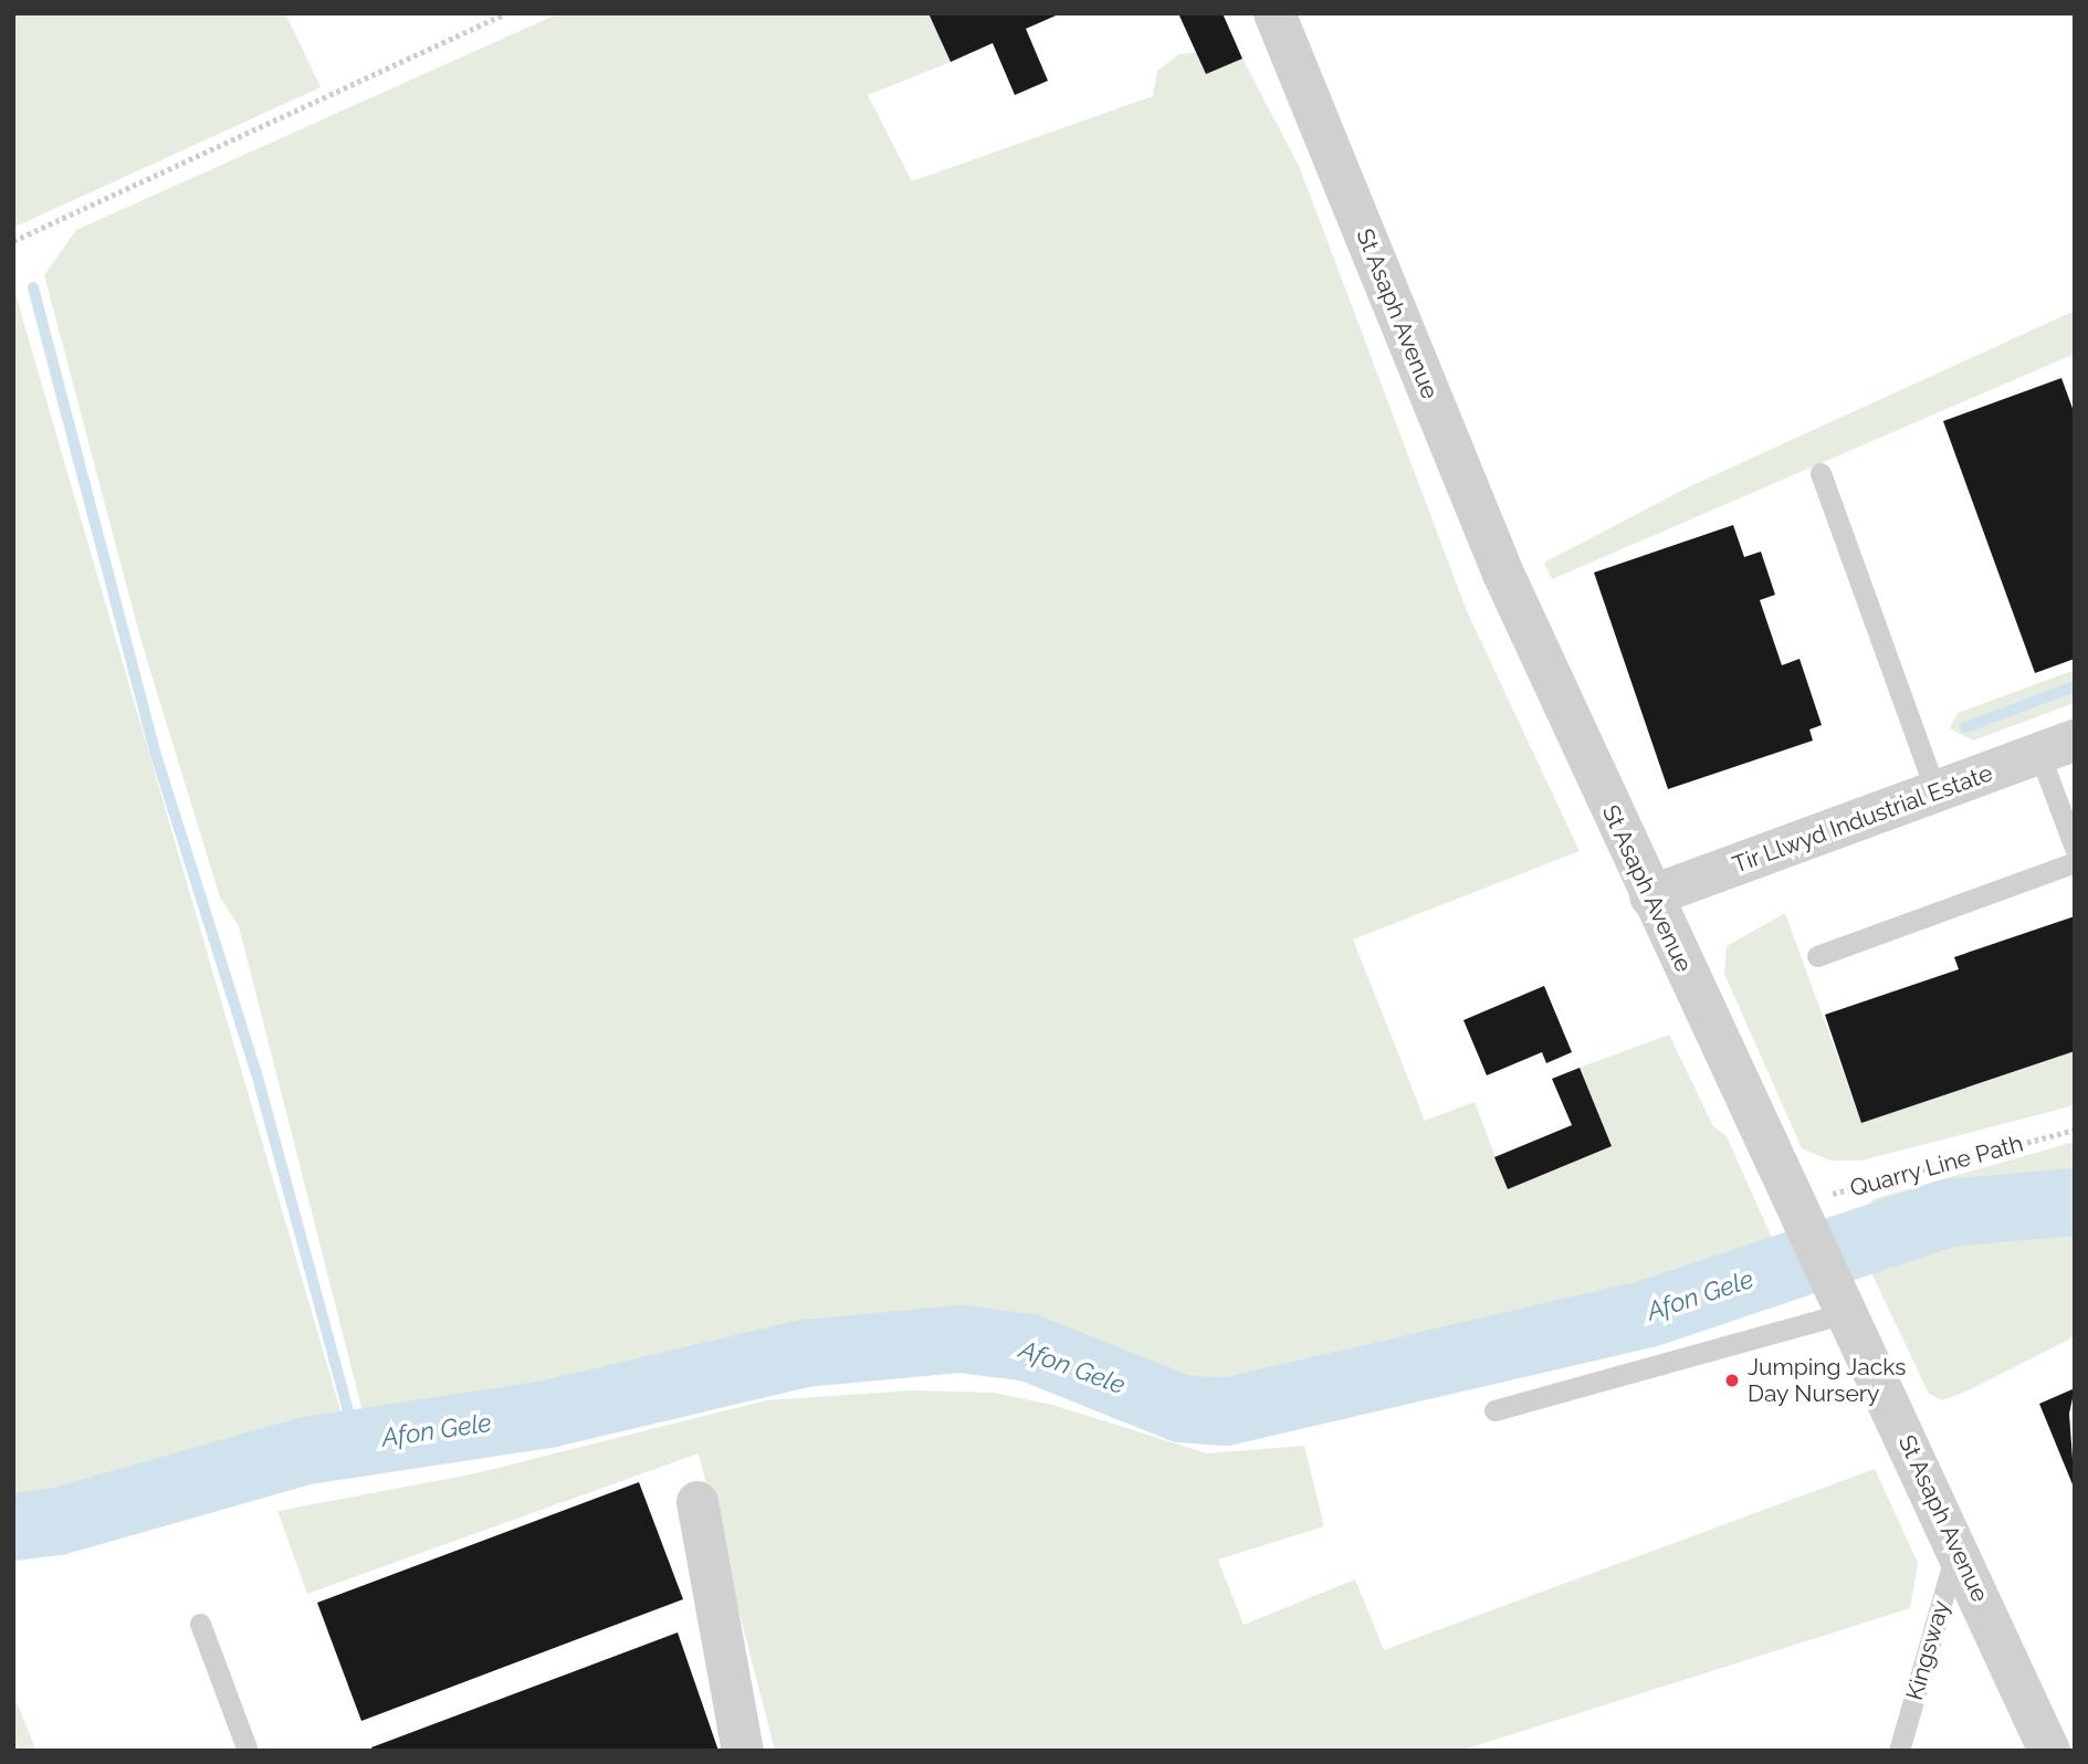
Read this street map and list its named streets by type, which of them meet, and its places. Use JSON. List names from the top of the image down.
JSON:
{
  "streets": {
    "street": ["St Asaph Avenue", "Tir Llwyd Industrial Estate"],
    "lane": ["Kingsway"],
    "path": ["Quarry Line Path"]
  },
  "crossings": [
    ["St Asaph Avenue", "Tir Llwyd Industrial Estate"],
    ["St Asaph Avenue", "Quarry Line Path"],
    ["St Asaph Avenue", "Kingsway"]
  ],
  "water": ["Afon Gele"],
  "places": ["Jumping Jacks Day Nursery"]
}
